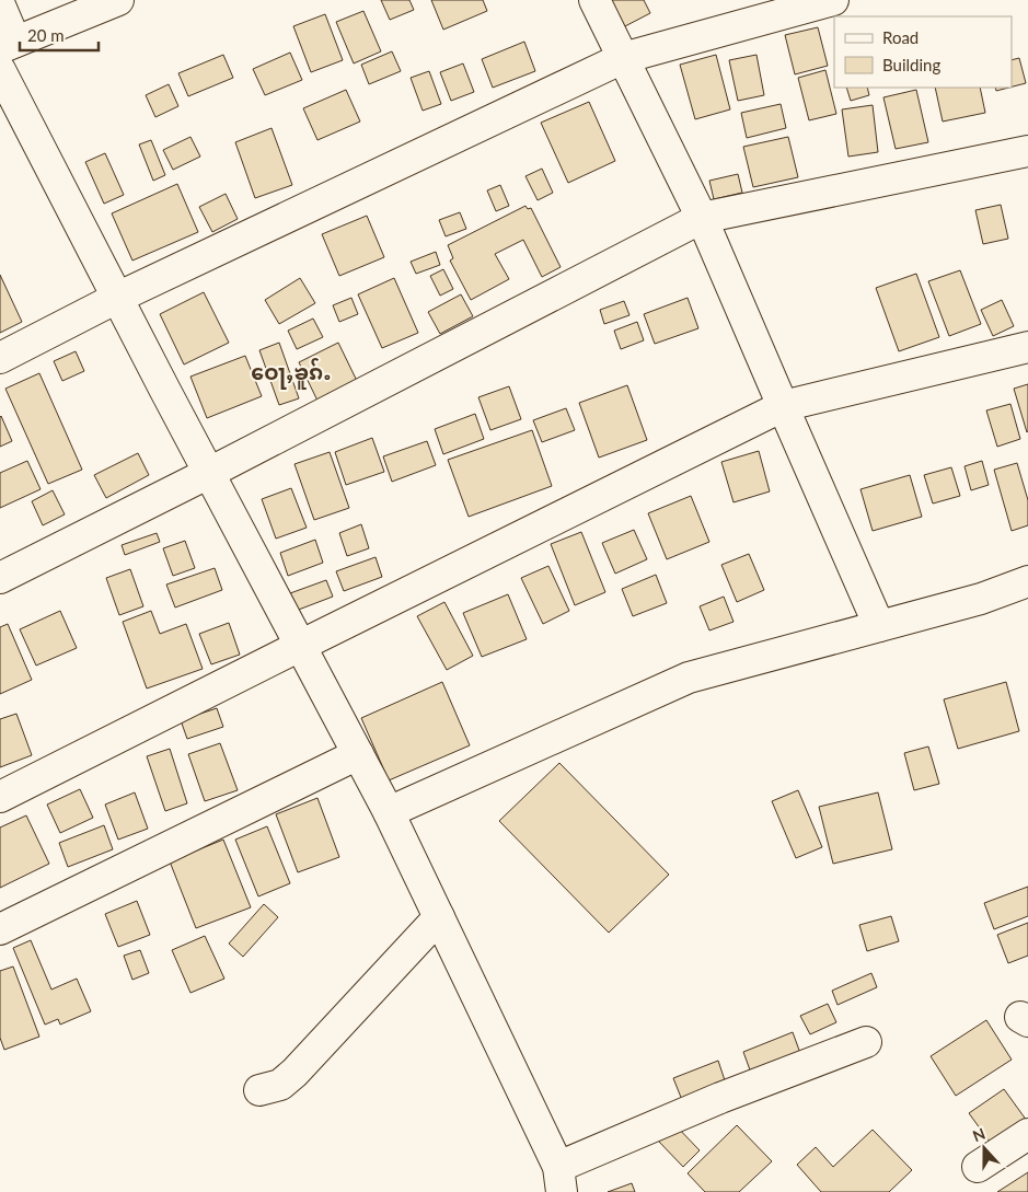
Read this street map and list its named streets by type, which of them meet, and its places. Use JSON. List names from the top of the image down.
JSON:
{
  "districts": ["ဝေႃႇၶူၵ်ႉ"],
  "legend": ["Road", "Building"],
  "scale_bar": "20 m",
  "north": "top"
}
